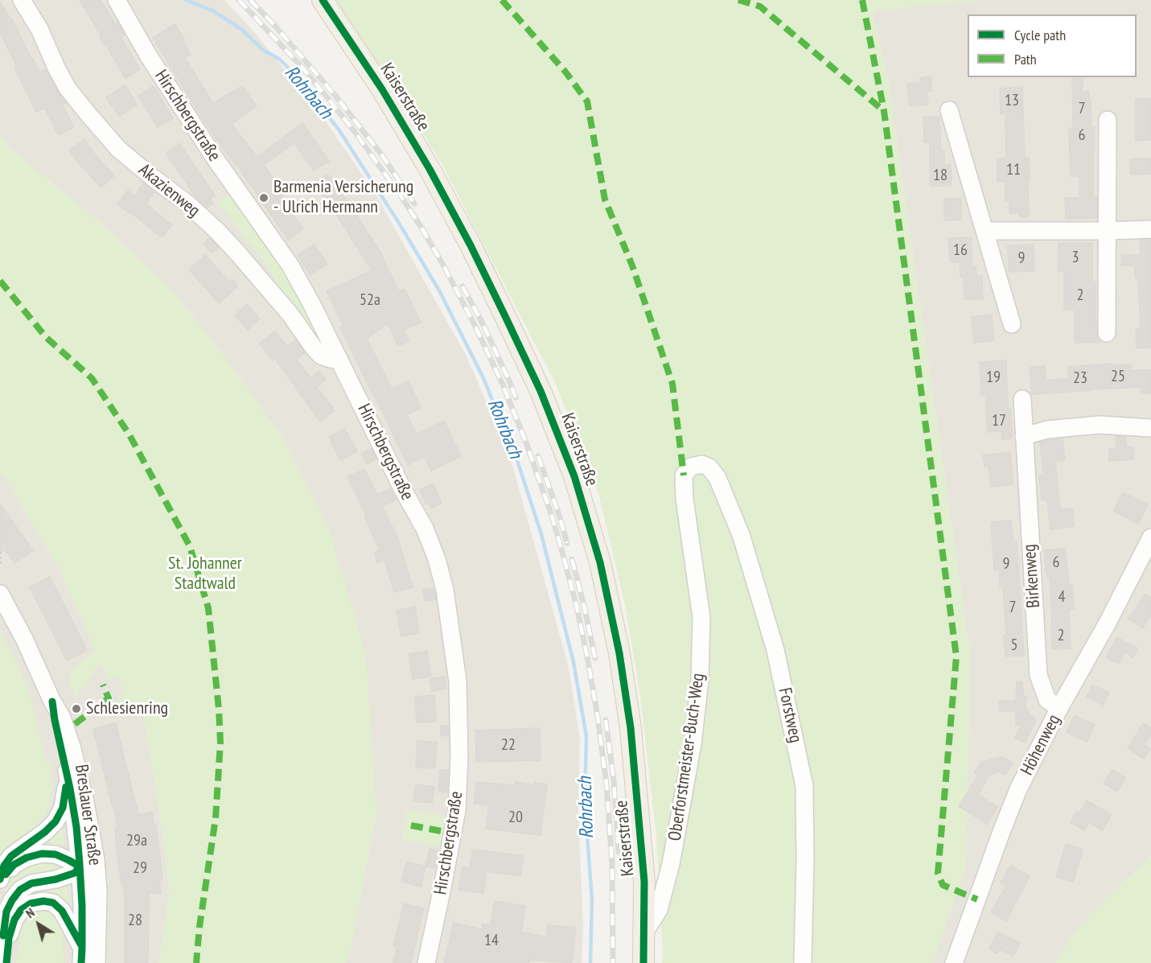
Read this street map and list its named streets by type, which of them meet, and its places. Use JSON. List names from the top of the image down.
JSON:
{
  "streets": {
    "main road": ["Kaiserstraße"],
    "street": [
      "Hirschbergstraße",
      "Akazienweg",
      "Birkenweg",
      "Forstweg",
      "Höhenweg",
      "Oberforstmeister-Buch-Weg",
      "Breslauer Straße"
    ]
  },
  "crossings": [
    ["Kaiserstraße", "Oberforstmeister-Buch-Weg"],
    ["Hirschbergstraße", "Akazienweg"],
    ["Birkenweg", "Höhenweg"],
    ["Forstweg", "Oberforstmeister-Buch-Weg"]
  ],
  "water": ["Rohrbach"],
  "parks": ["St. Johanner Stadtwald"],
  "places": ["Barmenia Versicherung - Ulrich Hermann", "Schlesienring"],
  "house_numbers": [
    "13",
    "7",
    "6",
    "11",
    "18",
    "16",
    "3",
    "9",
    "2",
    "52a",
    "25",
    "19",
    "23",
    "17",
    "6",
    "9",
    "4",
    "7",
    "2",
    "5",
    "22",
    "20",
    "29a",
    "29",
    "28",
    "14"
  ],
  "legend": ["Cycle path", "Path"],
  "north": "top left"
}
